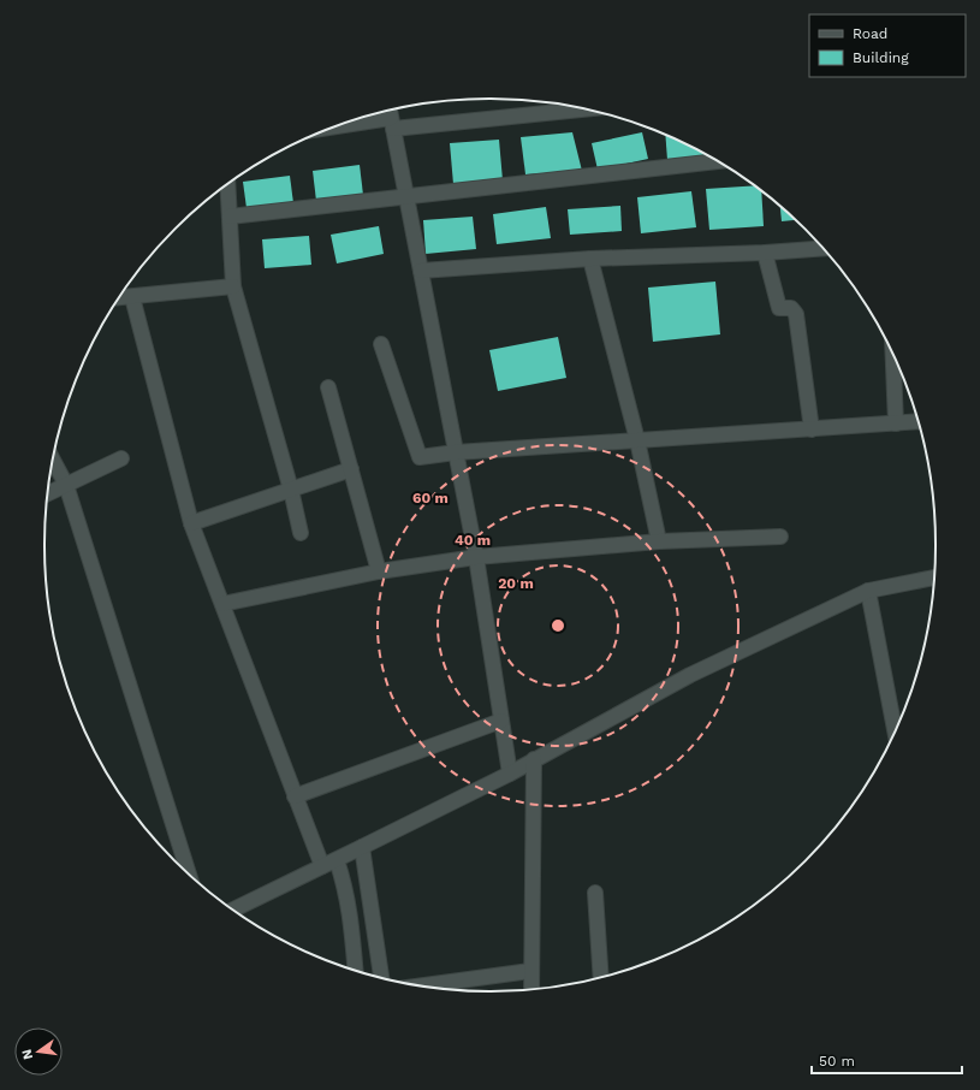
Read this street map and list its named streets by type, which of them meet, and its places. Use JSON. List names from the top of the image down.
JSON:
{
  "legend": ["Road", "Building"],
  "scale_bar": "50 m",
  "north": "left",
  "rings": ["60 m", "40 m", "20 m"]
}
